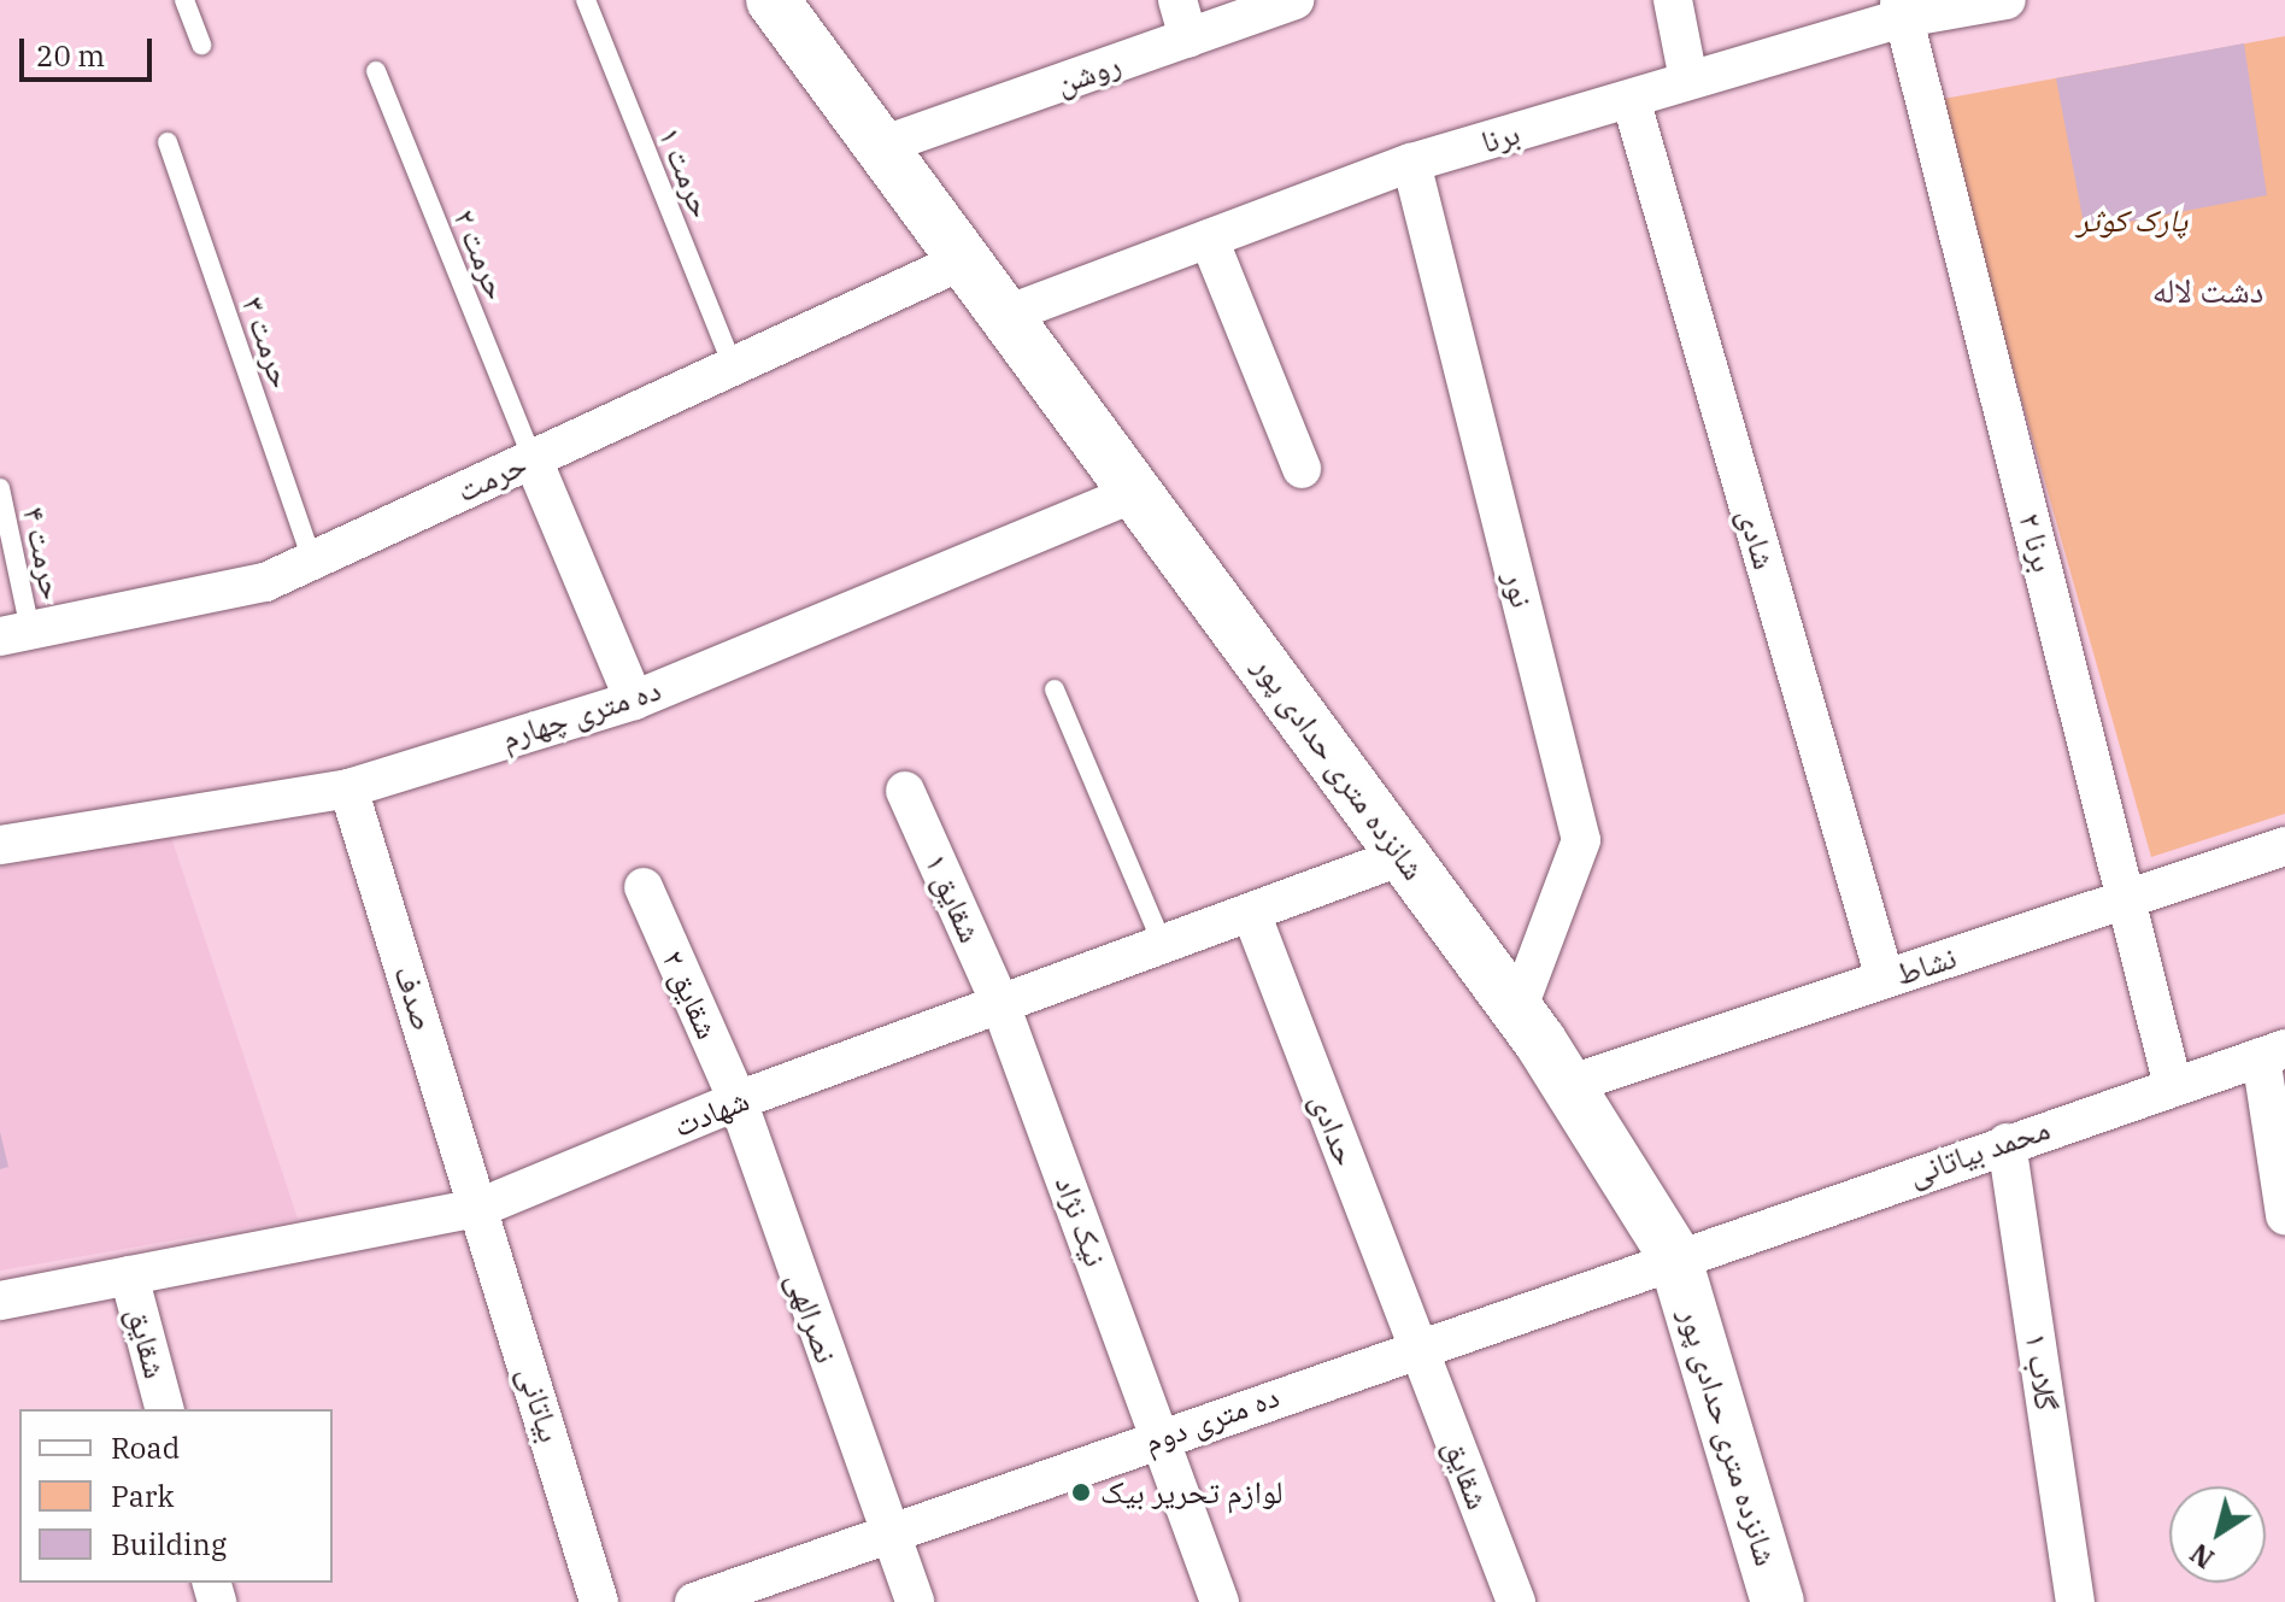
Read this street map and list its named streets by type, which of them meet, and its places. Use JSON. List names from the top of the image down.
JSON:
{
  "streets": {
    "street": [
      "روشن",
      "برنا",
      "حرمت",
      "شادی",
      "برنا ۲",
      "نور",
      "ده متری چهارم",
      "شانزده متری حدادی پور",
      "شقایق ۱",
      "نشاط",
      "شقایق ۲",
      "صدف",
      "شهادت",
      "حدادی",
      "محمد بیاتانی",
      "نیک نژاد",
      "نصرالهی",
      "شقایق",
      "گلاب ۱",
      "بیاتانی",
      "ده متری دوم"
    ],
    "lane": [
      "حرمت ۱",
      "حرمت ۲",
      "حرمت ۳",
      "حرمت ۴"
    ]
  },
  "crossings": [
    ["روشن", "شانزده متری حدادی پور"],
    ["برنا", "شادی"],
    ["برنا", "برنا ۲"],
    ["برنا", "نور"],
    ["برنا", "شانزده متری حدادی پور"],
    ["حرمت ۱", "حرمت"],
    ["حرمت ۲", "حرمت"],
    ["حرمت ۳", "حرمت"],
    ["حرمت", "حرمت ۴"],
    ["حرمت", "شانزده متری حدادی پور"],
    ["شادی", "نشاط"],
    ["برنا ۲", "نشاط"],
    ["برنا ۲", "محمد بیاتانی"],
    ["نور", "شانزده متری حدادی پور"],
    ["ده متری چهارم", "شانزده متری حدادی پور"],
    ["ده متری چهارم", "صدف"],
    ["شانزده متری حدادی پور", "نشاط"],
    ["شانزده متری حدادی پور", "شهادت"],
    ["شانزده متری حدادی پور", "محمد بیاتانی"],
    ["شانزده متری حدادی پور", "ده متری دوم"],
    ["شقایق ۱", "شهادت"],
    ["شقایق ۱", "نیک نژاد"],
    ["شقایق ۲", "شهادت"],
    ["شقایق ۲", "نصرالهی"],
    ["صدف", "شهادت"],
    ["صدف", "بیاتانی"],
    ["شهادت", "حدادی"],
    ["شهادت", "نیک نژاد"],
    ["شهادت", "نصرالهی"],
    ["شهادت", "شقایق"],
    ["شهادت", "بیاتانی"],
    ["حدادی", "شقایق"],
    ["حدادی", "ده متری دوم"],
    ["محمد بیاتانی", "گلاب ۱"],
    ["محمد بیاتانی", "ده متری دوم"],
    ["نیک نژاد", "ده متری دوم"],
    ["نصرالهی", "ده متری دوم"],
    ["شقایق", "ده متری دوم"]
  ],
  "districts": ["دشت لاله"],
  "parks": ["پارک کوثر"],
  "places": ["لوازم تحریر بیک"],
  "legend": ["Road", "Park", "Building"],
  "scale_bar": "20 m",
  "north": "bottom left"
}
